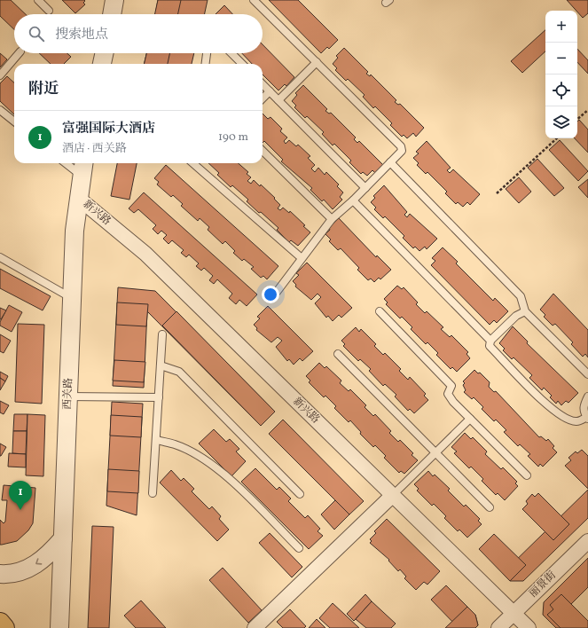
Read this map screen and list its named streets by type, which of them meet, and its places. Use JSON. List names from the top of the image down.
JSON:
{
  "streets": {
    "street": ["新兴路", "西关路", "丽景街"]
  },
  "crossings": [
    ["新兴路", "西关路"],
    ["新兴路", "丽景街"]
  ],
  "page": {
    "map_buttons": ["+", "−"],
    "search": "搜索地点",
    "heading": "附近",
    "list": [
      {
        "mark": "1",
        "name": "富强国际大酒店",
        "note": "酒店 · 西关路",
        "value": "190 m"
      }
    ],
    "pins": "1"
  }
}
